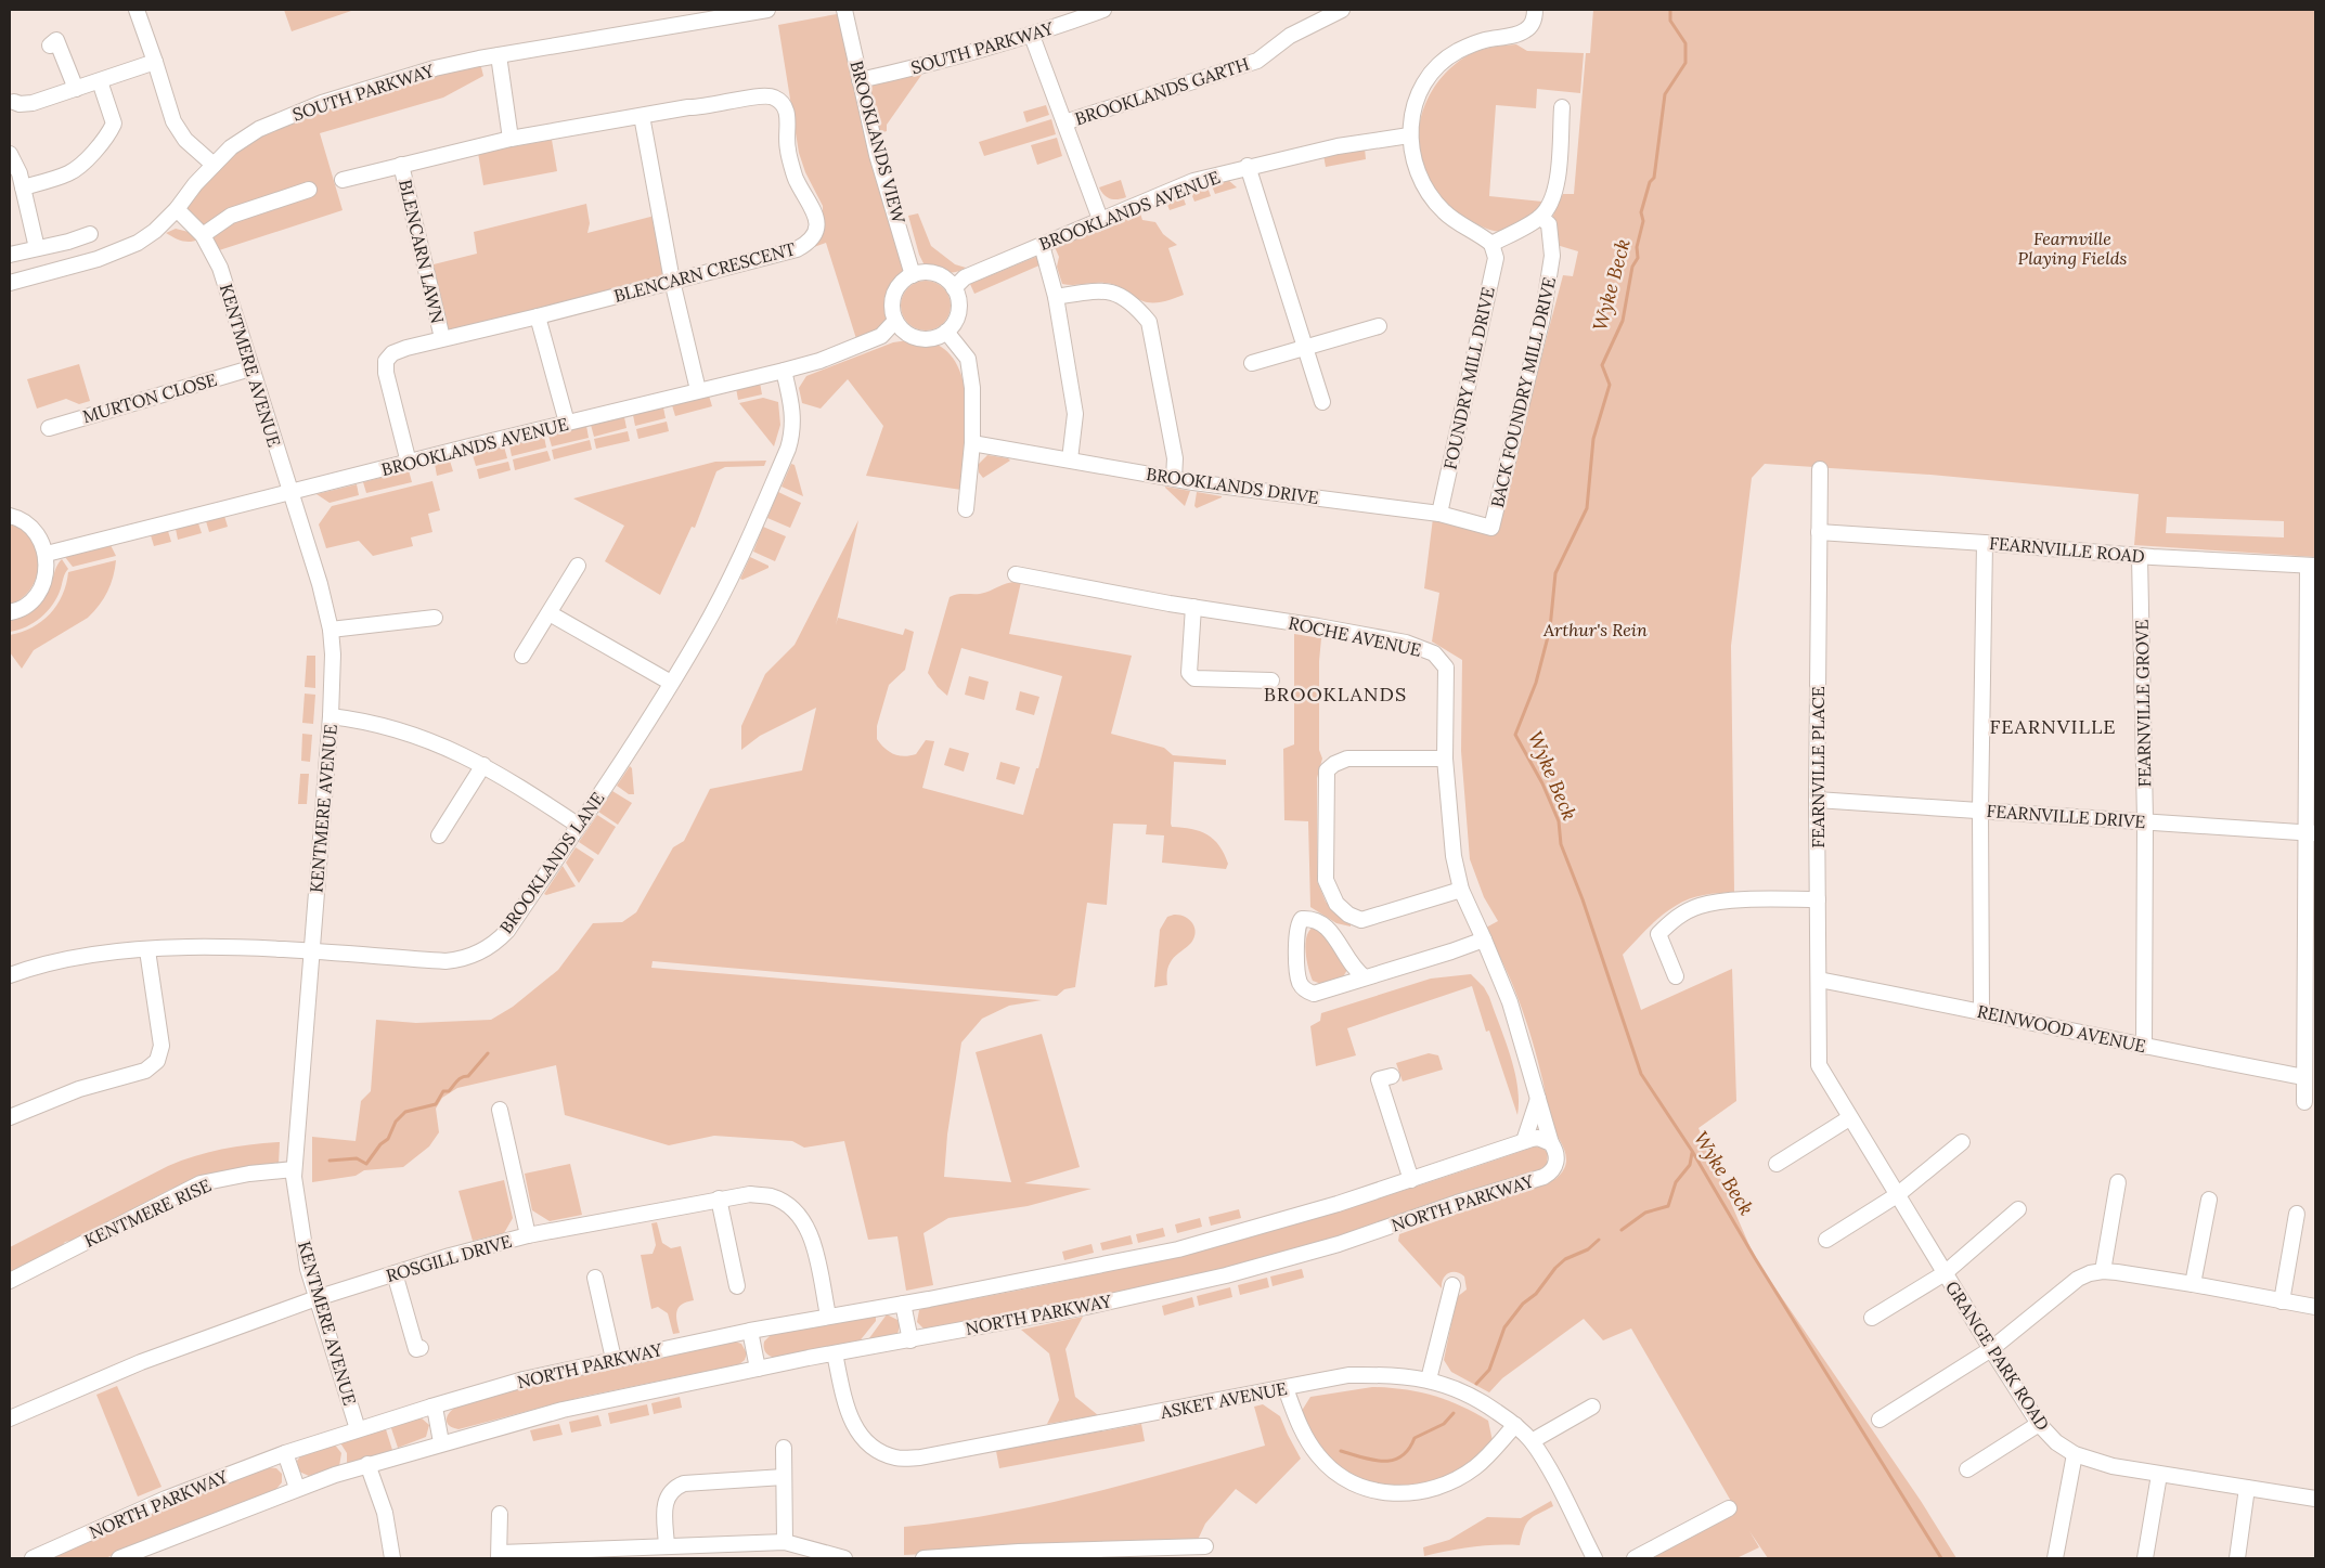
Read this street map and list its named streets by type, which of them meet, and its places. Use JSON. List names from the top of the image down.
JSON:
{
  "streets": {
    "street": [
      "SOUTH PARKWAY",
      "BROOKLANDS GARTH",
      "BROOKLANDS VIEW",
      "BROOKLANDS AVENUE",
      "BLENCARN LAWN",
      "BLENCARN CRESCENT",
      "KENTMERE AVENUE",
      "FOUNDRY MILL DRIVE",
      "BACK FOUNDRY MILL DRIVE",
      "MURTON CLOSE",
      "BROOKLANDS DRIVE",
      "FEARNVILLE ROAD",
      "ROCHE AVENUE",
      "FEARNVILLE GROVE",
      "FEARNVILLE PLACE",
      "FEARNVILLE DRIVE",
      "BROOKLANDS LANE",
      "REINWOOD AVENUE",
      "NORTH PARKWAY",
      "KENTMERE RISE",
      "ROSGILL DRIVE",
      "GRANGE PARK ROAD",
      "ASKET AVENUE"
    ]
  },
  "crossings": [
    ["SOUTH PARKWAY", "BROOKLANDS VIEW"],
    ["SOUTH PARKWAY", "KENTMERE AVENUE"],
    ["BROOKLANDS VIEW", "BROOKLANDS AVENUE"],
    ["BROOKLANDS AVENUE", "BLENCARN CRESCENT"],
    ["BROOKLANDS AVENUE", "KENTMERE AVENUE"],
    ["BROOKLANDS AVENUE", "BROOKLANDS LANE"],
    ["BLENCARN LAWN", "BLENCARN CRESCENT"],
    ["KENTMERE AVENUE", "MURTON CLOSE"],
    ["KENTMERE AVENUE", "BROOKLANDS LANE"],
    ["KENTMERE AVENUE", "NORTH PARKWAY"],
    ["KENTMERE AVENUE", "KENTMERE RISE"],
    ["KENTMERE AVENUE", "ROSGILL DRIVE"],
    ["FOUNDRY MILL DRIVE", "BROOKLANDS DRIVE"],
    ["BACK FOUNDRY MILL DRIVE", "BROOKLANDS DRIVE"],
    ["FEARNVILLE ROAD", "FEARNVILLE GROVE"],
    ["FEARNVILLE ROAD", "FEARNVILLE PLACE"],
    ["ROCHE AVENUE", "NORTH PARKWAY"],
    ["FEARNVILLE GROVE", "FEARNVILLE DRIVE"],
    ["FEARNVILLE GROVE", "REINWOOD AVENUE"],
    ["FEARNVILLE PLACE", "FEARNVILLE DRIVE"],
    ["FEARNVILLE PLACE", "REINWOOD AVENUE"],
    ["FEARNVILLE PLACE", "GRANGE PARK ROAD"],
    ["NORTH PARKWAY", "ROSGILL DRIVE"],
    ["NORTH PARKWAY", "ASKET AVENUE"]
  ],
  "districts": ["BROOKLANDS", "FEARNVILLE"],
  "water": ["Wyke Beck"],
  "parks": ["Fearnville Playing Fields", "Arthur's Rein"]
}
